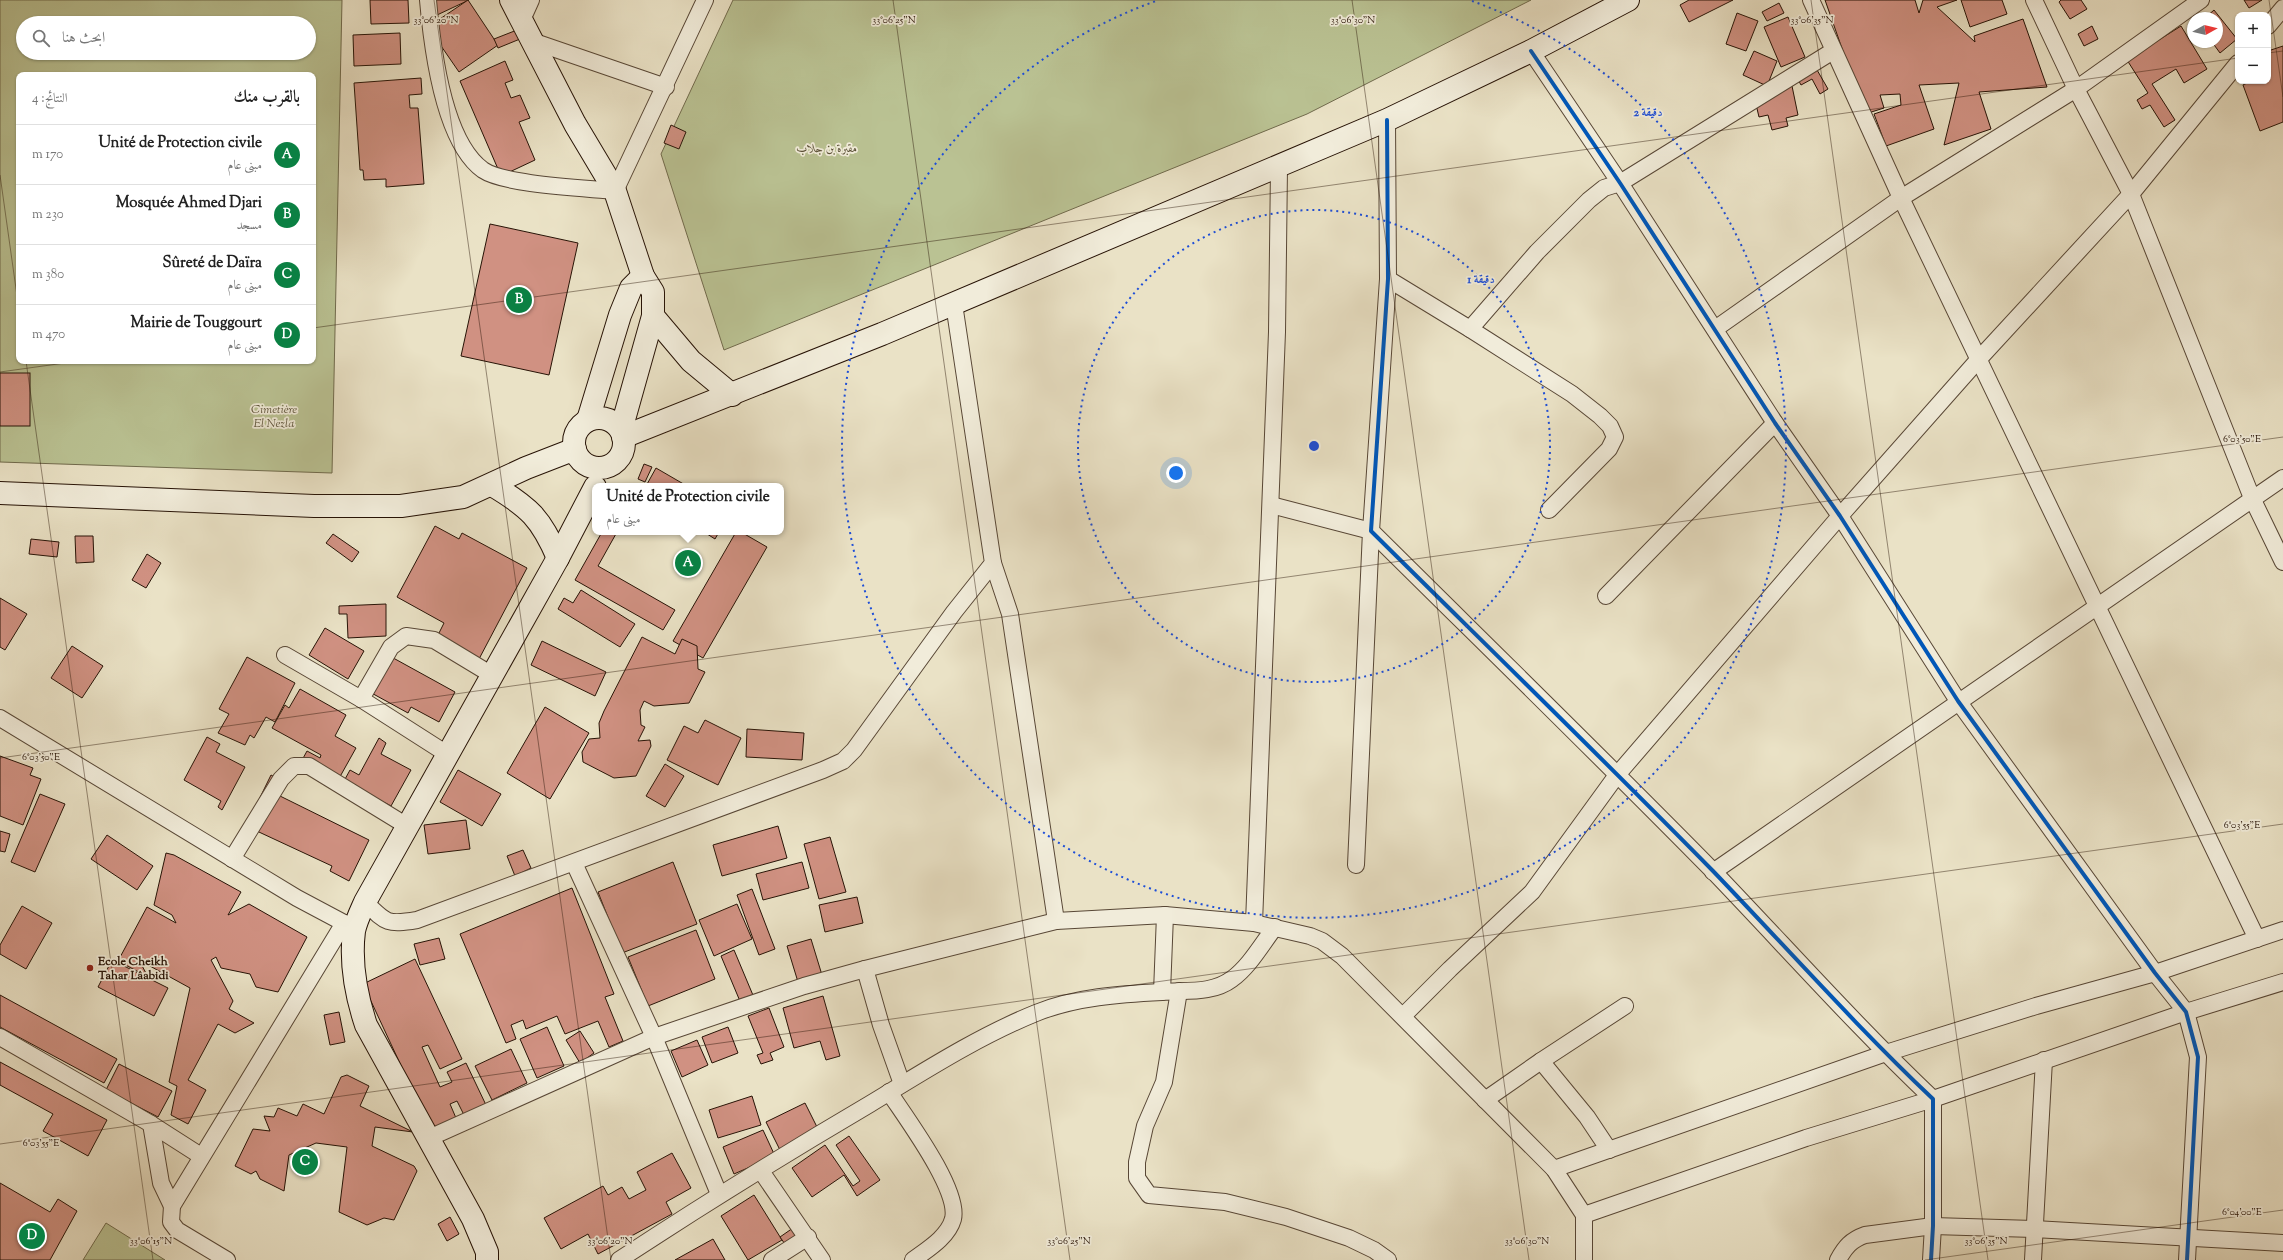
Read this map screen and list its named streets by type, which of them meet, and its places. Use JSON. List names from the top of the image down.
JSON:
{
  "parks": ["مقبرة بن جلاب", "Cimetière El Nezla"],
  "places": ["Ecole Cheikh Tahar Lâabidi"],
  "north": "right",
  "page": {
    "map_buttons": ["+", "−"],
    "search": "ابحث هنا",
    "heading": ["بالقرب منك", "النتائج: 4"],
    "list": [
      {
        "mark": "A",
        "name": "Unité de Protection civile",
        "note": "مبنى عام",
        "value": "170 m"
      },
      {
        "mark": "B",
        "name": "Mosquée Ahmed Djari",
        "note": "مسجد",
        "value": "230 m"
      },
      {
        "mark": "C",
        "name": "Sûreté de Daïra",
        "note": "مبنى عام",
        "value": "380 m"
      },
      {
        "mark": "D",
        "name": "Mairie de Touggourt",
        "note": "مبنى عام",
        "value": "470 m"
      }
    ],
    "pins": [
      "B",
      "A",
      "C",
      "D"
    ],
    "popup": ["Unité de Protection civile", "مبنى عام"]
  },
  "coordinates": [
    "33°06'20\"N",
    "33°06'25\"N",
    "33°06'30\"N",
    "33°06'35\"N",
    "6°03'50\"E",
    "6°03'55\"E",
    "6°04'00\"E",
    "33°06'15\"N"
  ],
  "rings": ["2 دقيقة", "1 دقيقة"]
}
